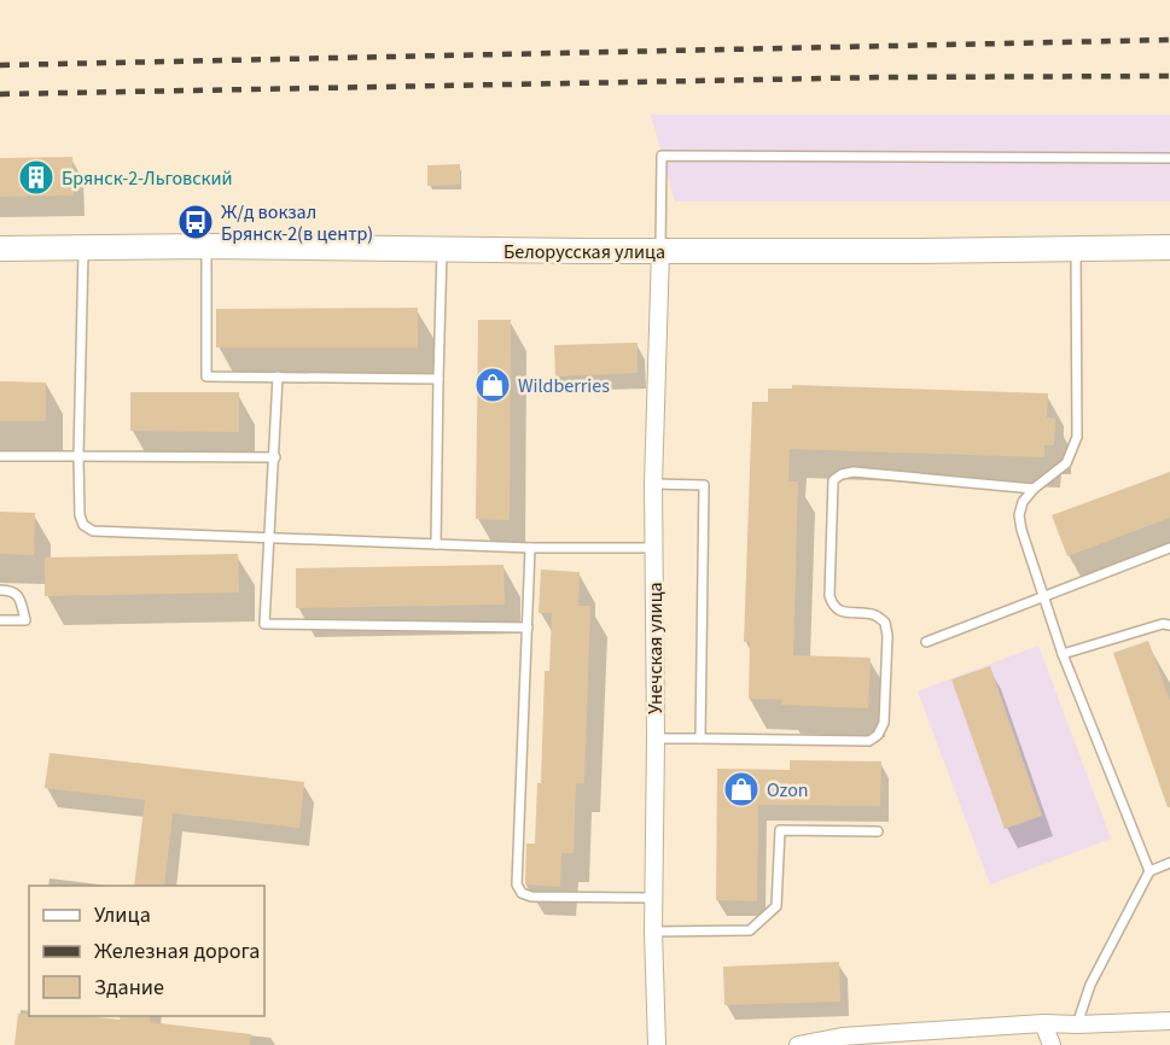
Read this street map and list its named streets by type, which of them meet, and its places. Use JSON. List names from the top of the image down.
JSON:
{
  "streets": {
    "main road": ["Белорусская улица"],
    "street": ["Унечская улица"]
  },
  "crossings": [
    ["Белорусская улица", "Унечская улица"]
  ],
  "places": {
    "building": ["Брянск-2-Льговский"],
    "bus stop": ["Ж/д вокзал Брянск-2(в центр)"],
    "shop": ["Wildberries", "Ozon"]
  },
  "legend": ["Улица", "Железная дорога", "Здание"]
}
